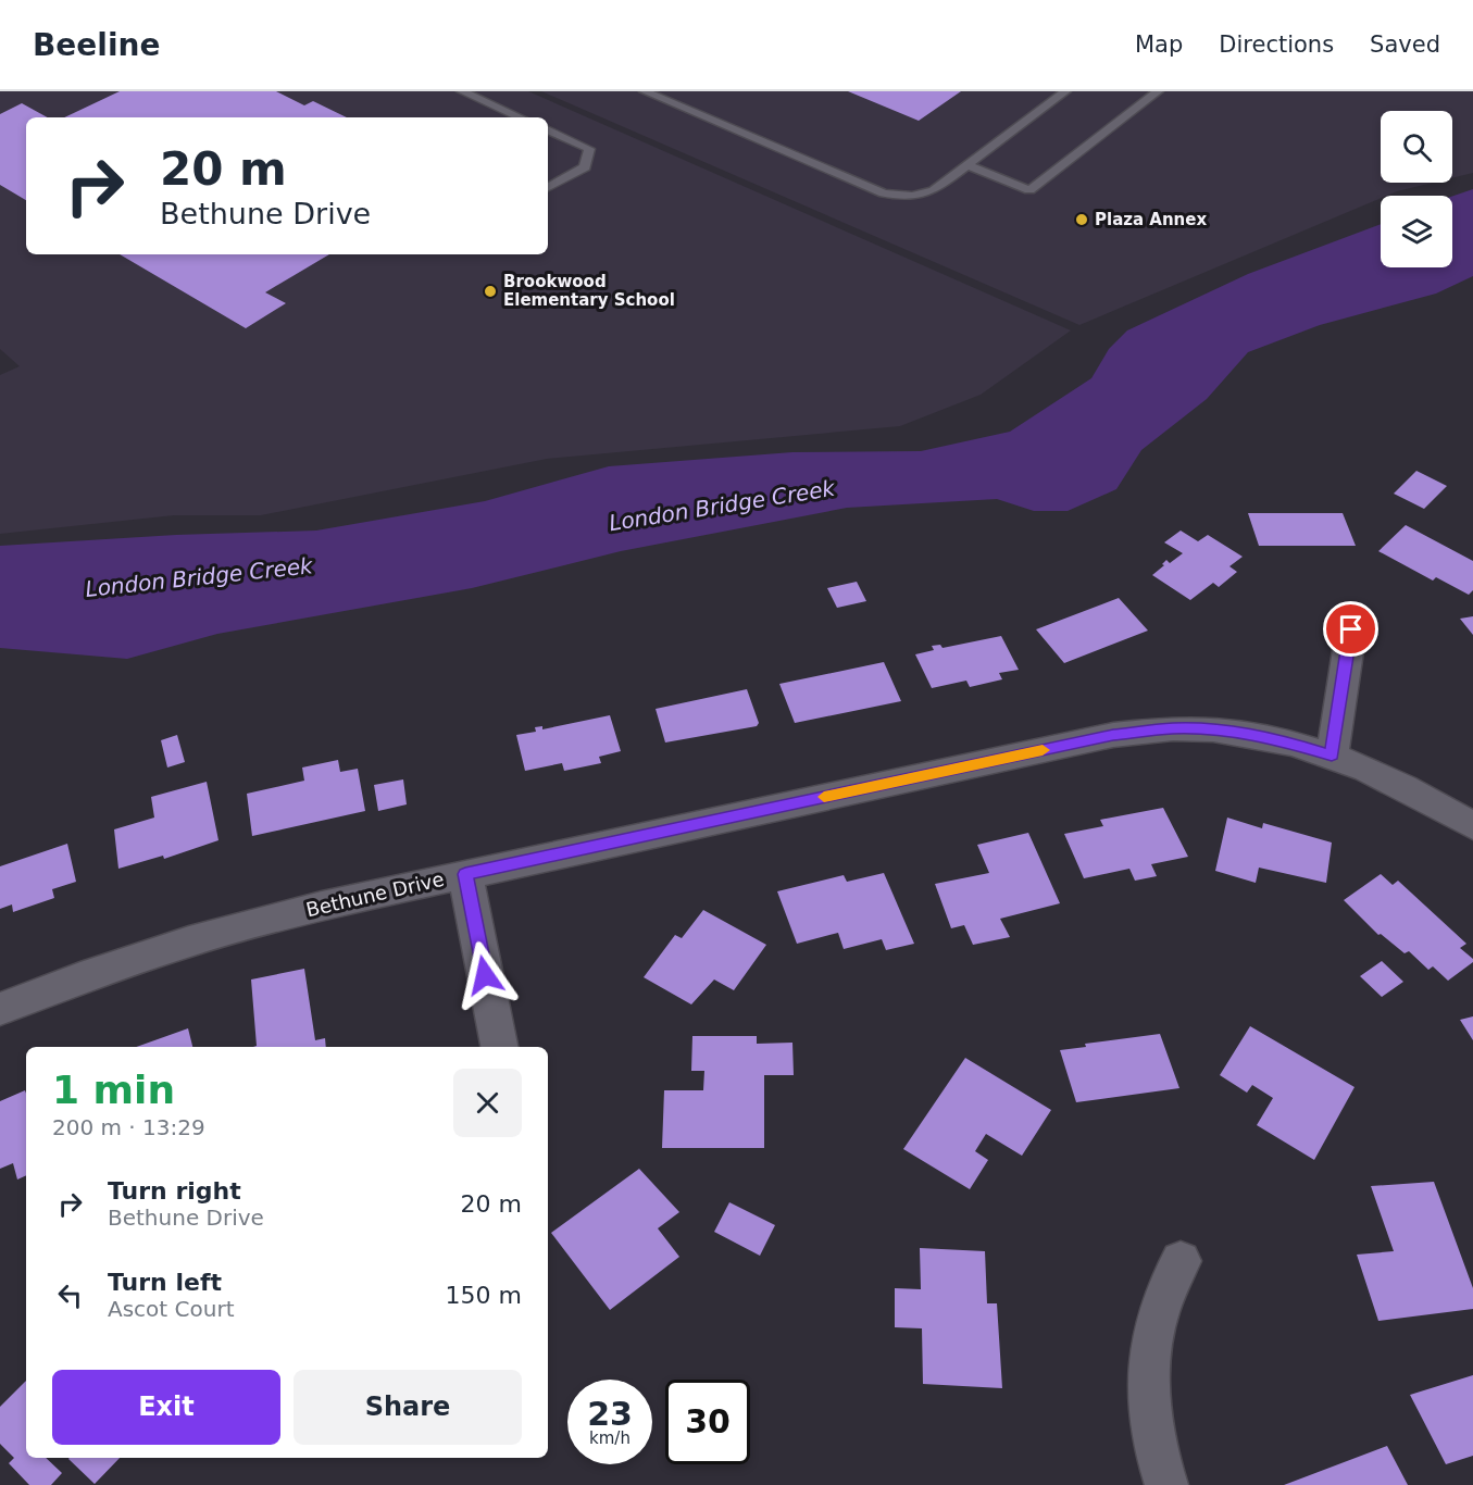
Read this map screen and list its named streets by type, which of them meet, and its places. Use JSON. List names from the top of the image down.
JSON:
{
  "streets": {
    "street": ["Bethune Drive"]
  },
  "water": ["London Bridge Creek"],
  "places": ["Plaza Annex", "Brookwood Elementary School"],
  "page": {
    "header": "Beeline",
    "nav": ["Map", "Directions", "Saved"],
    "turn": ["20 m", "Bethune Drive"],
    "heading": ["1 min", "200 m · 13:29"],
    "list": [
      {
        "name": "Turn right",
        "note": "Bethune Drive",
        "value": "20 m"
      },
      {
        "name": "Turn left",
        "note": "Ascot Court",
        "value": "150 m"
      }
    ],
    "buttons": ["Exit", "Share"],
    "speed": "23 km/h",
    "limit": "30"
  }
}
